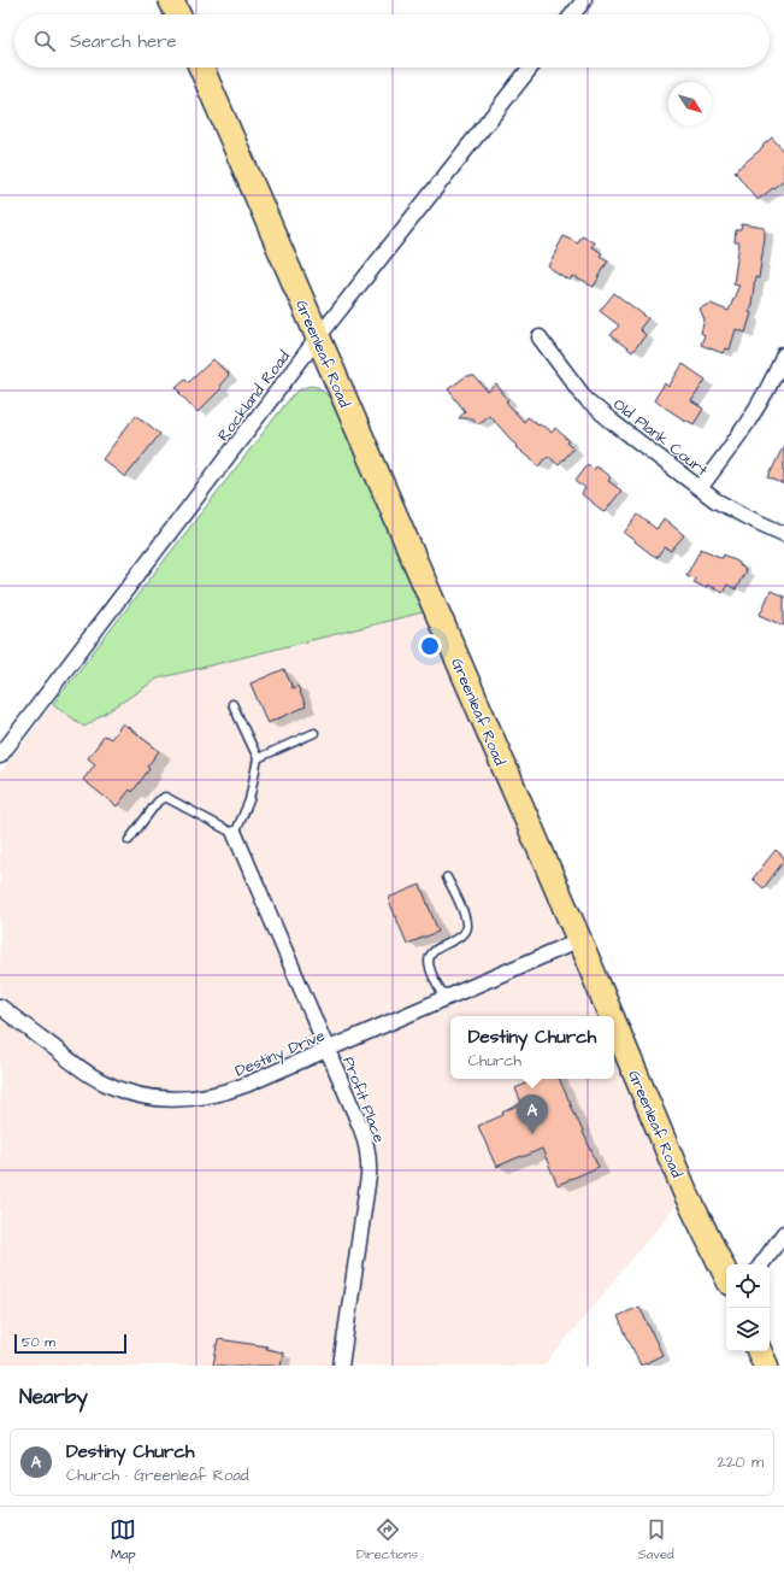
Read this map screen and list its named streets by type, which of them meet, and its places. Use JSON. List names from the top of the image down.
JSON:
{
  "streets": {
    "main road": ["Greenleaf Road"],
    "street": [
      "Rockland Road",
      "Old Plank Court",
      "Destiny Drive",
      "Profit Place"
    ]
  },
  "crossings": [
    ["Greenleaf Road", "Rockland Road"],
    ["Greenleaf Road", "Destiny Drive"],
    ["Destiny Drive", "Profit Place"]
  ],
  "scale_bar": "50 m",
  "north": "bottom right",
  "page": {
    "search": "Search here",
    "popup": ["Destiny Church", "Church"],
    "pins": "A",
    "scale": "50 m",
    "heading": "Nearby",
    "list": [
      {
        "mark": "A",
        "name": "Destiny Church",
        "note": "Church · Greenleaf Road",
        "value": "220 m"
      }
    ],
    "nav": ["Map", "Directions", "Saved"]
  }
}
